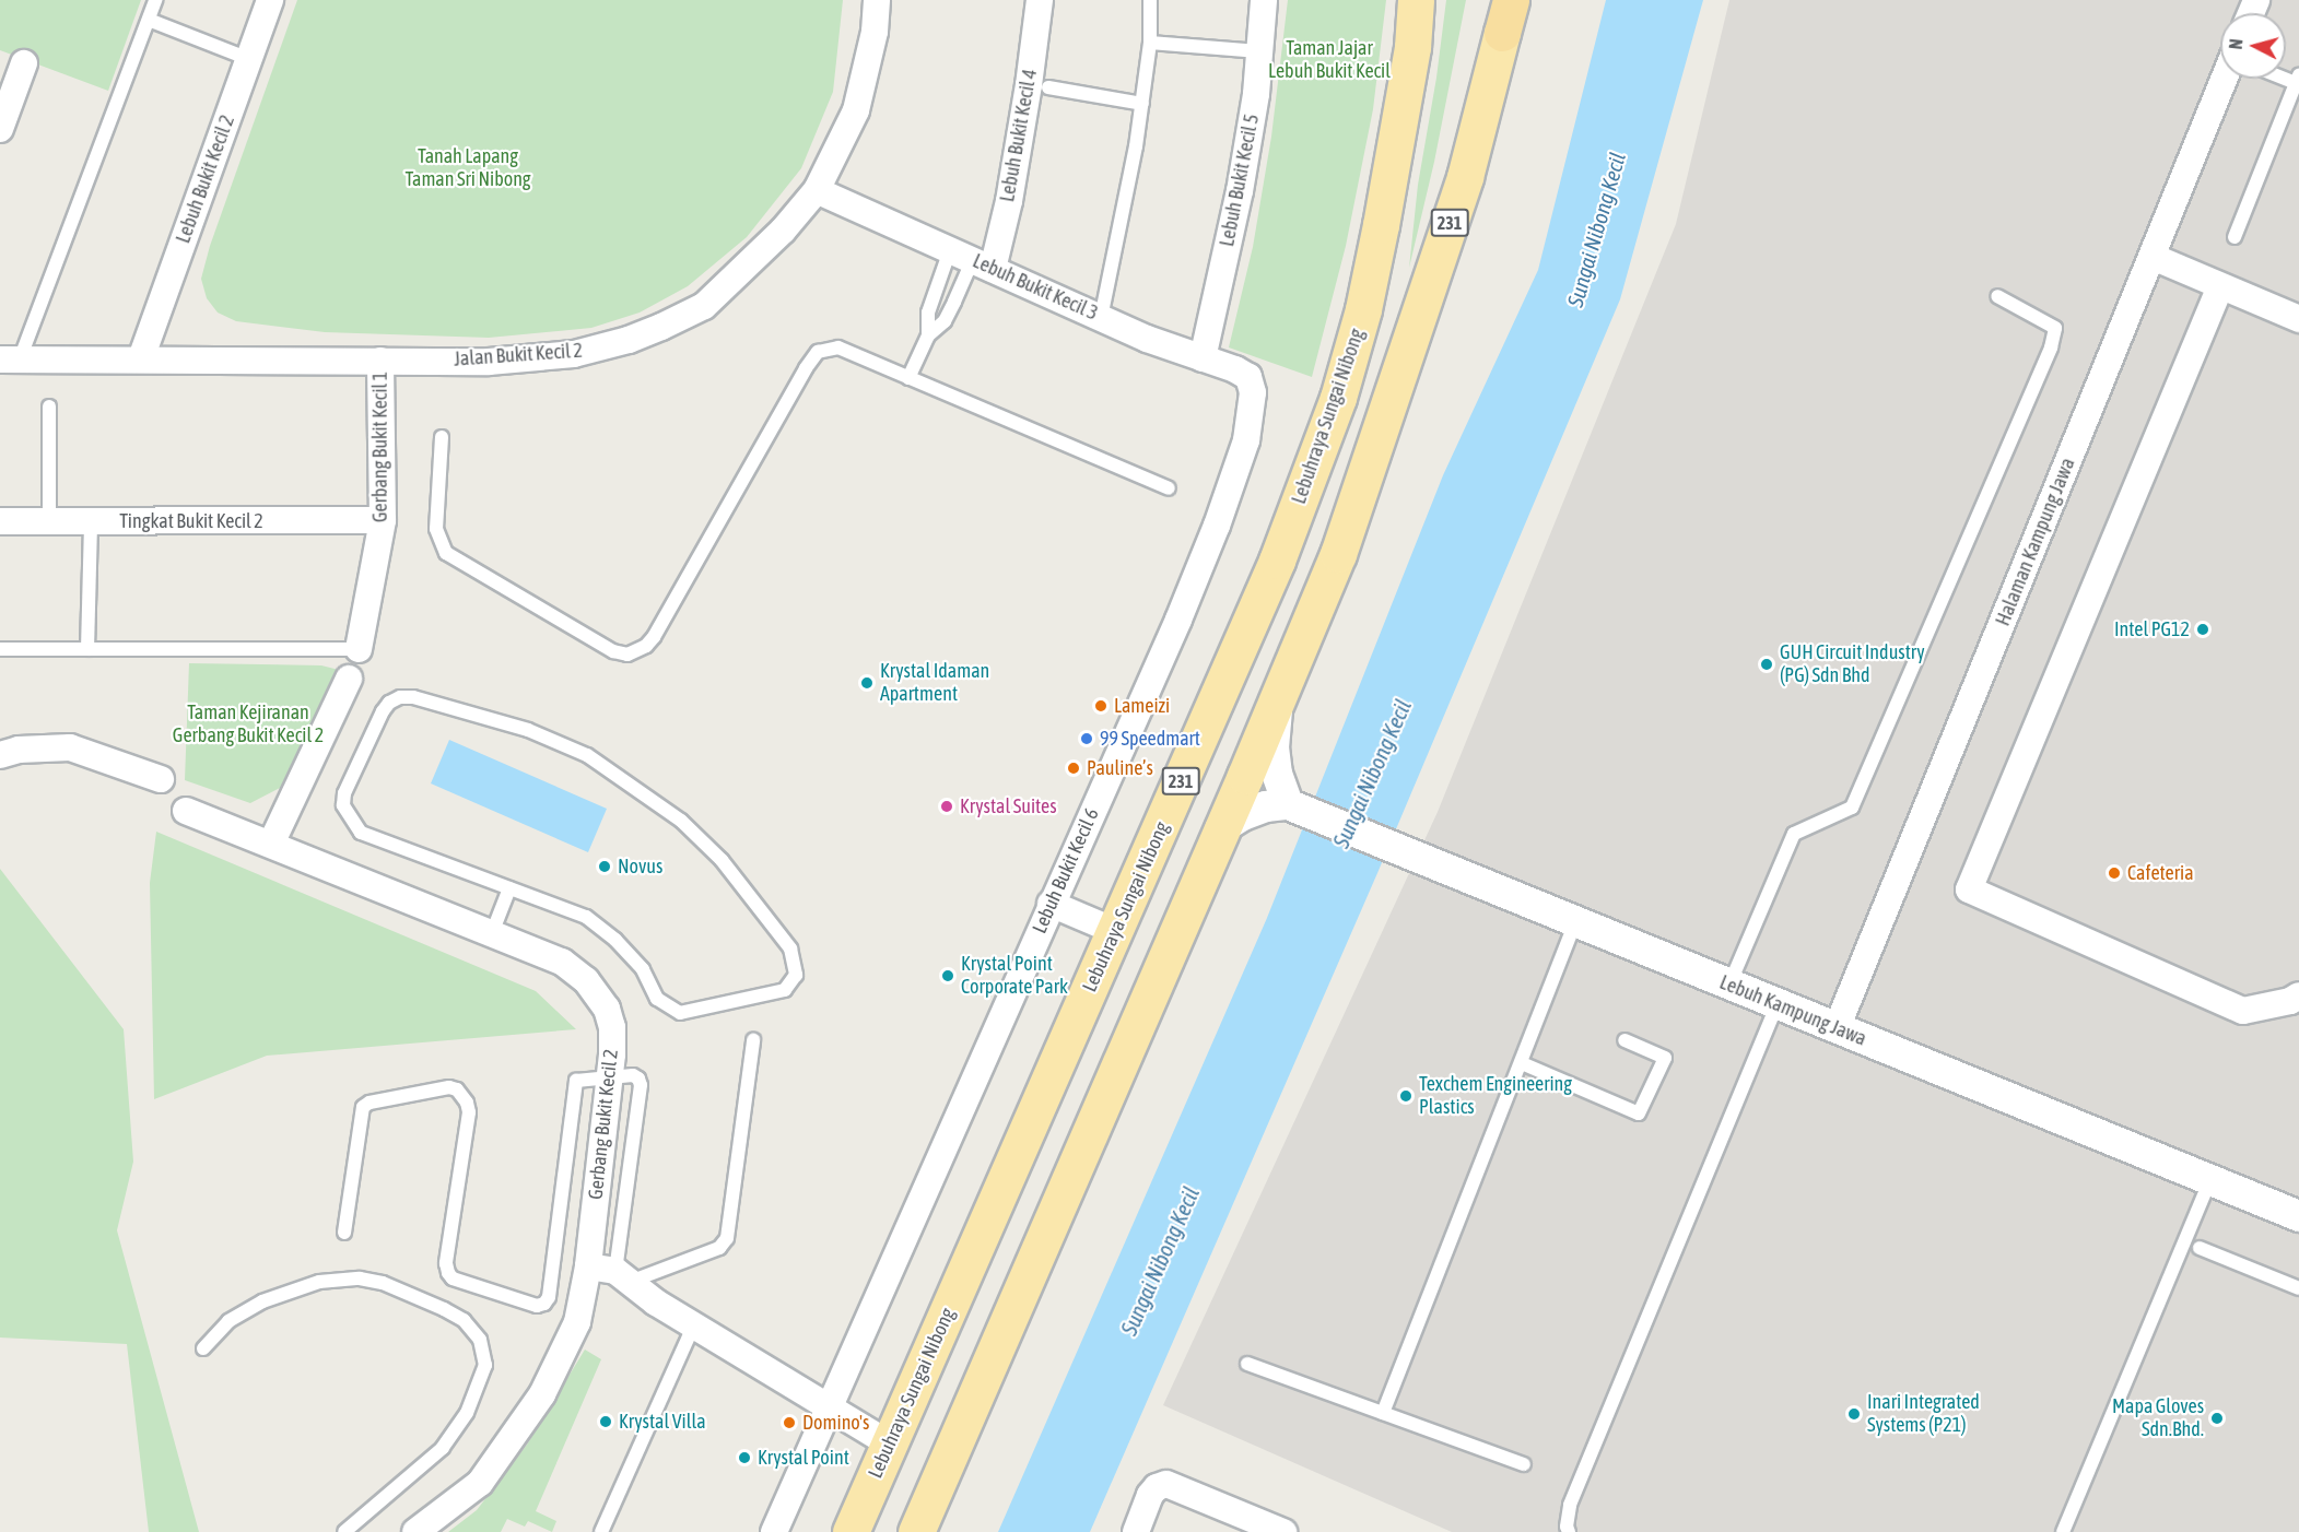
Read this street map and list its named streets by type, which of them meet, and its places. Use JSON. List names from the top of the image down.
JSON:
{
  "streets": {
    "main road": ["231", "Lebuhraya Sungai Nibong"],
    "street": [
      "Lebuh Bukit Kecil 4",
      "Lebuh Bukit Kecil 2",
      "Lebuh Bukit Kecil 5",
      "Lebuh Bukit Kecil 3",
      "Jalan Bukit Kecil 2",
      "Gerbang Bukit Kecil 1",
      "Tingkat Bukit Kecil 2",
      "Halaman Kampung Jawa",
      "Lebuh Bukit Kecil 6",
      "Lebuh Kampung Jawa",
      "Gerbang Bukit Kecil 2"
    ]
  },
  "crossings": [
    ["Lebuh Bukit Kecil 4", "Lebuh Bukit Kecil 3"],
    ["Lebuh Bukit Kecil 2", "Jalan Bukit Kecil 2"],
    ["Lebuh Bukit Kecil 5", "Lebuh Bukit Kecil 3"],
    ["Lebuh Bukit Kecil 3", "Jalan Bukit Kecil 2"],
    ["Lebuh Bukit Kecil 3", "Lebuh Bukit Kecil 6"],
    ["Jalan Bukit Kecil 2", "Gerbang Bukit Kecil 1"],
    ["Gerbang Bukit Kecil 1", "Tingkat Bukit Kecil 2"],
    ["Halaman Kampung Jawa", "Lebuh Kampung Jawa"]
  ],
  "water": ["Sungai Nibong Kecil"],
  "parks": ["Taman Jajar Lebuh Bukit Kecil", "Tanah Lapang Taman Sri Nibong", "Taman Kejiranan Gerbang Bukit Kecil 2"],
  "places": [
    "Intel PG12",
    "GUH Circuit Industry (PG) Sdn Bhd",
    "Krystal Idaman Apartment",
    "Lameizi",
    "99 Speedmart",
    "Pauline’s",
    "Krystal Suites",
    "Novus",
    "Cafeteria",
    "Krystal Point Corporate Park",
    "Texchem Engineering Plastics",
    "Inari Integrated Systems (P21)",
    "Mapa Gloves Sdn.Bhd.",
    "Krystal Villa",
    "Domino's",
    "Krystal Point"
  ],
  "north": "left"
}
